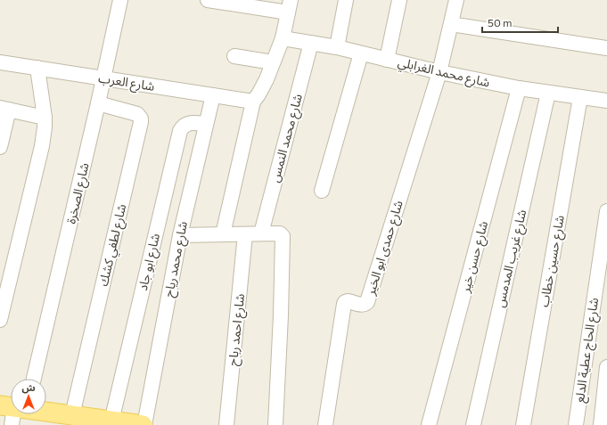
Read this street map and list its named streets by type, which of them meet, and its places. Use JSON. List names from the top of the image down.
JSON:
{
  "streets": {
    "street": [
      "شارع محمد الغرابلي",
      "شارع العرب",
      "شارع محمد النمس",
      "شارع الصخرة",
      "شارع لطفي كشك",
      "شارع حمدى ابو الخير",
      "شارع حسن خير",
      "شارع غريب المدمس",
      "شارع محمد رياح",
      "شارع حسين خطاب",
      "شارع ابو جاد",
      "شارع احمد رباح",
      "شارع الحاج عطية الدلع"
    ]
  },
  "crossings": [
    ["شارع محمد الغرابلي", "شارع محمد النمس"],
    ["شارع محمد الغرابلي", "شارع حمدى ابو الخير"],
    ["شارع محمد الغرابلي", "شارع حسن خير"],
    ["شارع محمد الغرابلي", "شارع غريب المدمس"],
    ["شارع محمد الغرابلي", "شارع حسين خطاب"],
    ["شارع العرب", "شارع الصخرة"],
    ["شارع العرب", "شارع محمد رياح"],
    ["شارع الصخرة", "شارع لطفي كشك"],
    ["شارع محمد رياح", "شارع ابو جاد"]
  ],
  "scale_bar": "50 m",
  "north": "top"
}
